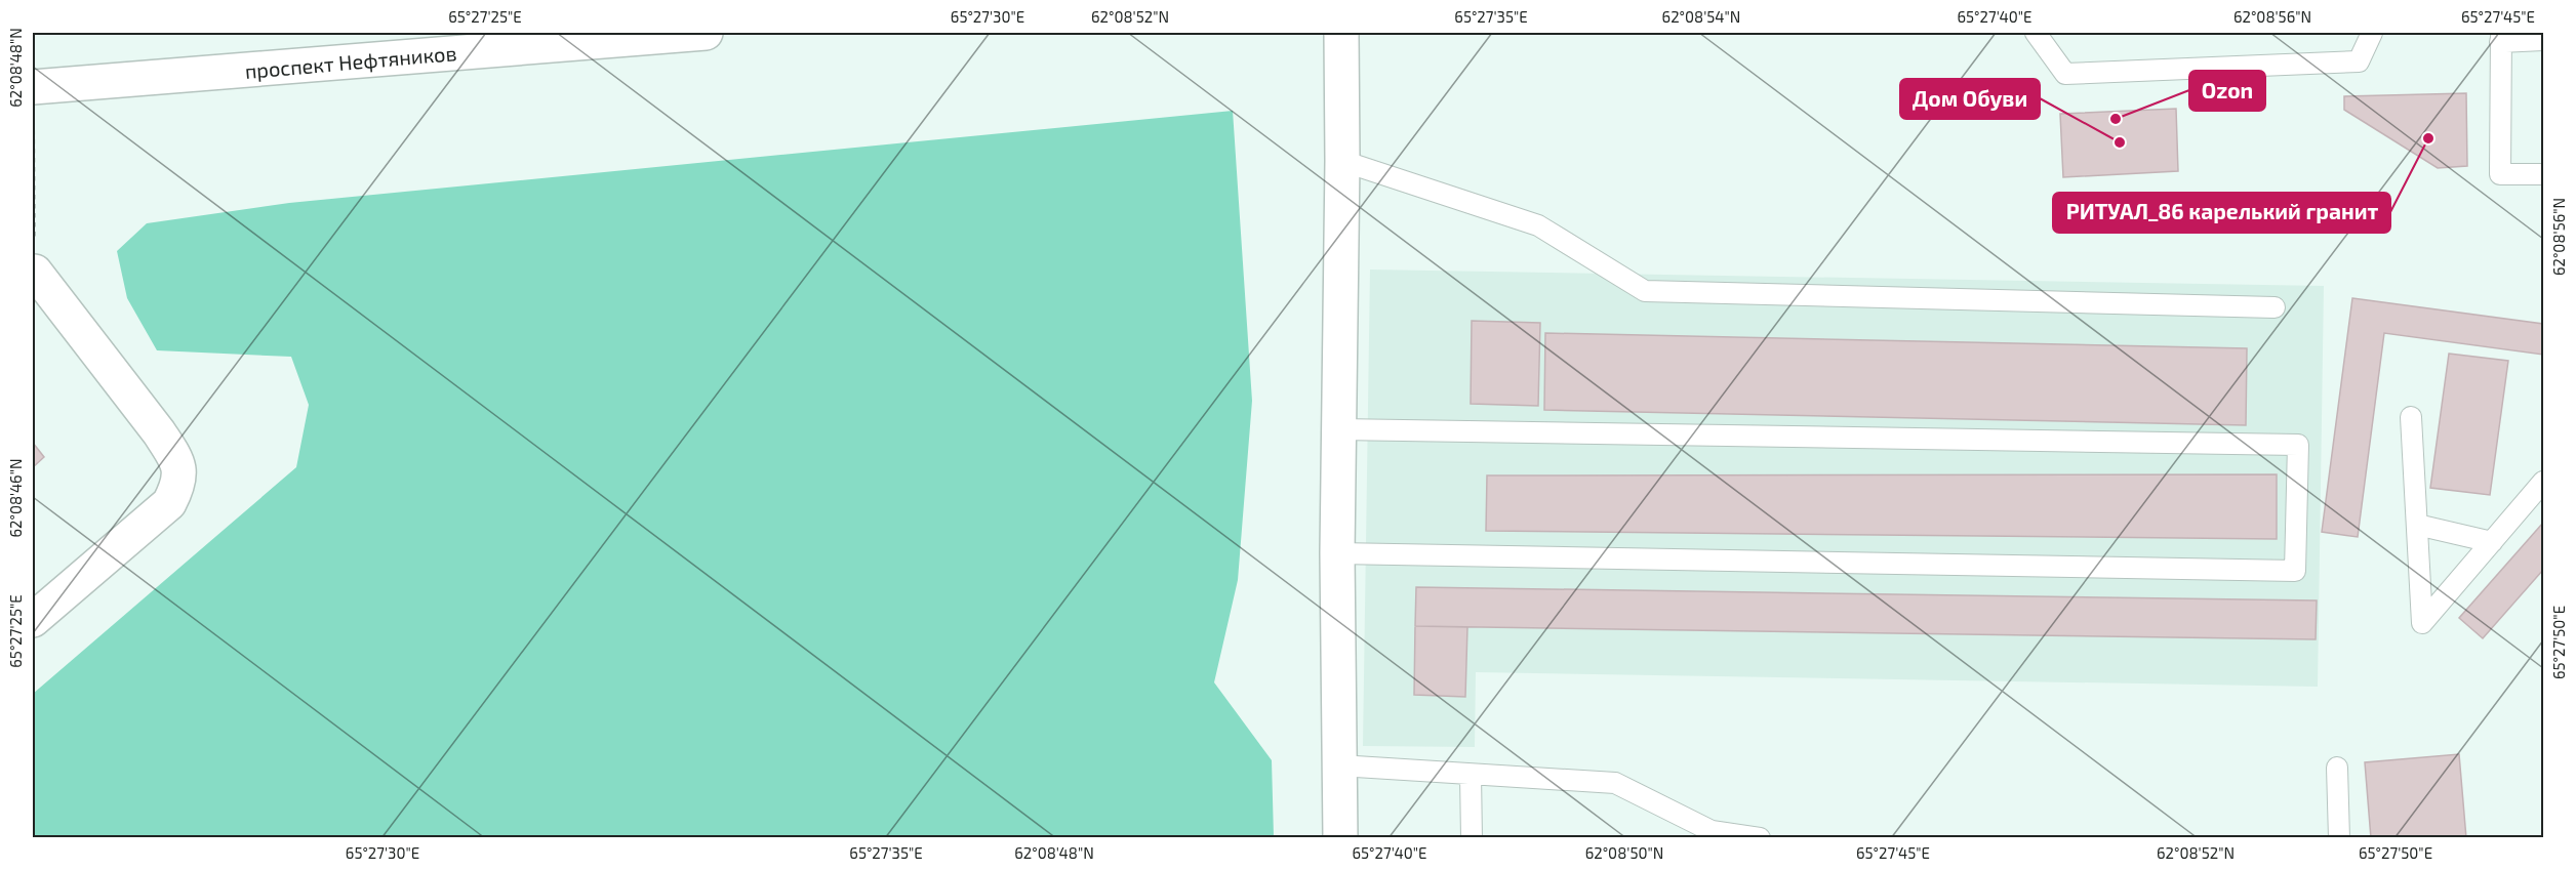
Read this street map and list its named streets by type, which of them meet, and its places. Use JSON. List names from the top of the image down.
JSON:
{
  "streets": {
    "street": ["проспект Нефтяников"]
  },
  "places": ["Ozon", "РИТУАЛ_86 карелький гранит", "Дом Обуви"],
  "coordinates": [
    "65°27'25\"E",
    "65°27'30\"E",
    "62°08'52\"N",
    "65°27'35\"E",
    "62°08'54\"N",
    "65°27'40\"E",
    "62°08'56\"N",
    "65°27'45\"E",
    "62°08'48\"N",
    "62°08'46\"N",
    "65°27'50\"E",
    "62°08'50\"N"
  ]
}
